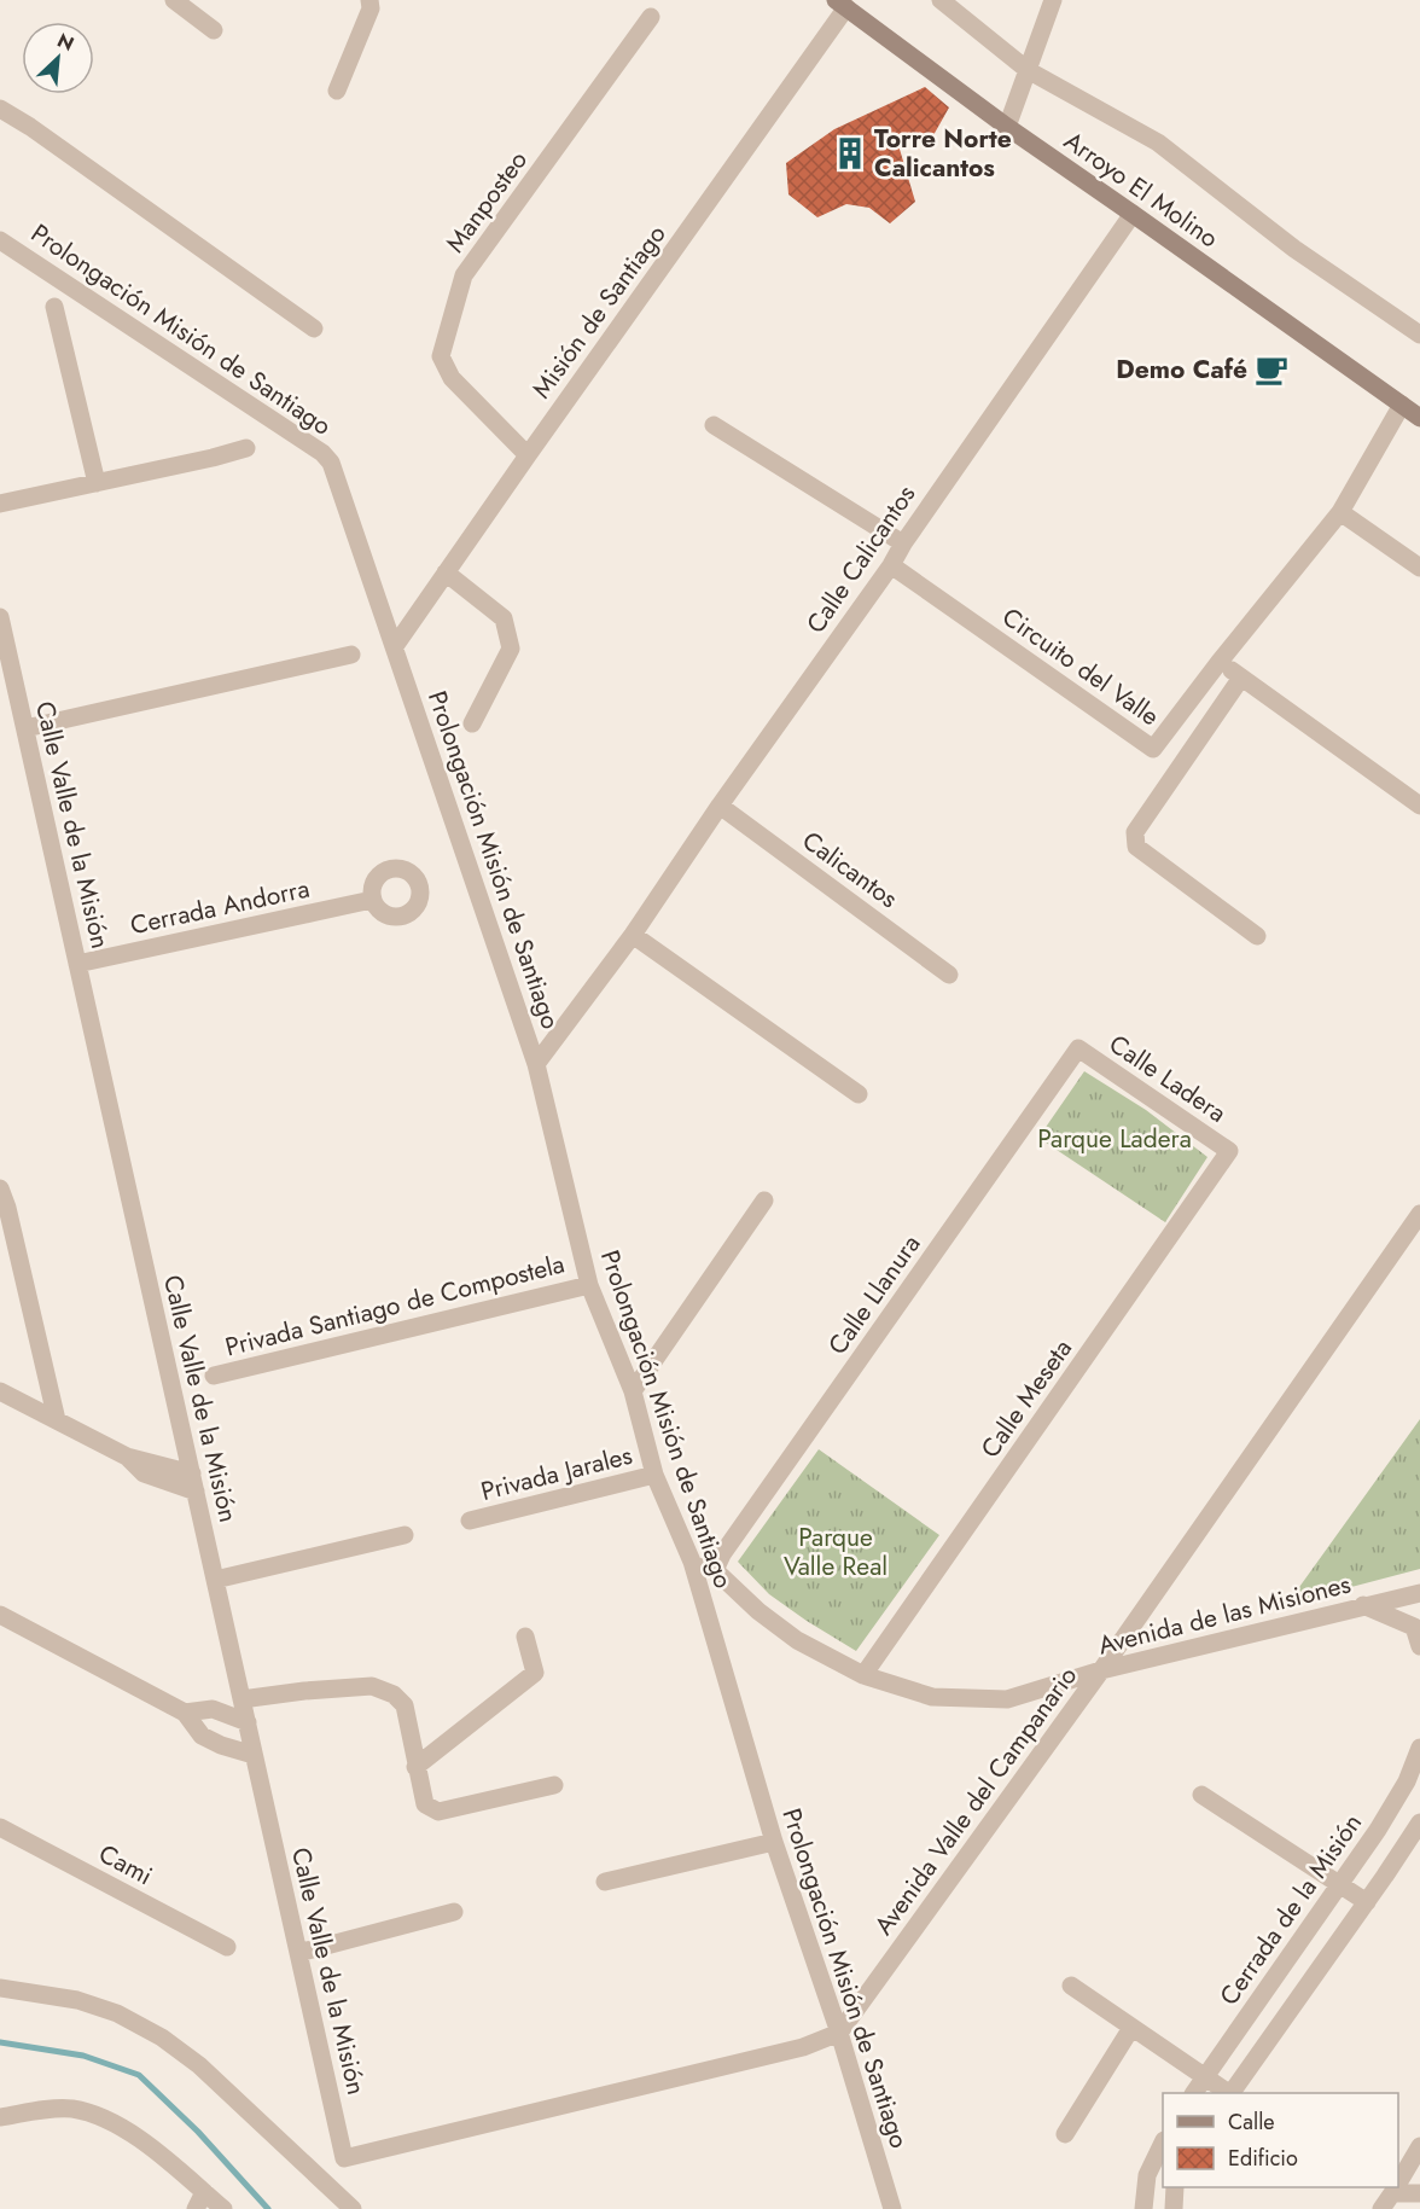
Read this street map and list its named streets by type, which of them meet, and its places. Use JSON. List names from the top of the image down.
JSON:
{
  "streets": {
    "street": [
      "Arroyo El Molino",
      "Manposteo",
      "Misión de Santiago",
      "Prolongación Misión de Santiago",
      "Calle Calicantos",
      "Circuito del Valle",
      "Calle Valle de la Misión",
      "Calicantos",
      "Cerrada Andorra",
      "Calle Ladera",
      "Calle Llanura",
      "Privada Santiago de Compostela",
      "Calle Meseta",
      "Privada Jarales",
      "Avenida de las Misiones",
      "Avenida Valle del Campanario",
      "Cami",
      "Cerrada de la Misión"
    ]
  },
  "crossings": [
    ["Arroyo El Molino", "Misión de Santiago"],
    ["Arroyo El Molino", "Calle Calicantos"],
    ["Arroyo El Molino", "Circuito del Valle"],
    ["Manposteo", "Misión de Santiago"],
    ["Misión de Santiago", "Prolongación Misión de Santiago"],
    ["Prolongación Misión de Santiago", "Calle Calicantos"],
    ["Prolongación Misión de Santiago", "Privada Santiago de Compostela"],
    ["Prolongación Misión de Santiago", "Privada Jarales"],
    ["Prolongación Misión de Santiago", "Avenida de las Misiones"],
    ["Prolongación Misión de Santiago", "Avenida Valle del Campanario"],
    ["Calle Calicantos", "Circuito del Valle"],
    ["Calle Calicantos", "Calicantos"],
    ["Calle Valle de la Misión", "Cerrada Andorra"],
    ["Calle Ladera", "Calle Llanura"],
    ["Calle Ladera", "Calle Meseta"],
    ["Calle Llanura", "Avenida de las Misiones"],
    ["Calle Meseta", "Avenida de las Misiones"],
    ["Avenida de las Misiones", "Avenida Valle del Campanario"]
  ],
  "parks": ["Parque Ladera", "Parque Valle Real"],
  "places": {
    "building": ["Torre Norte Calicantos"],
    "cafe": ["Demo Café"]
  },
  "legend": ["Calle", "Edificio"],
  "north": "top right"
}
